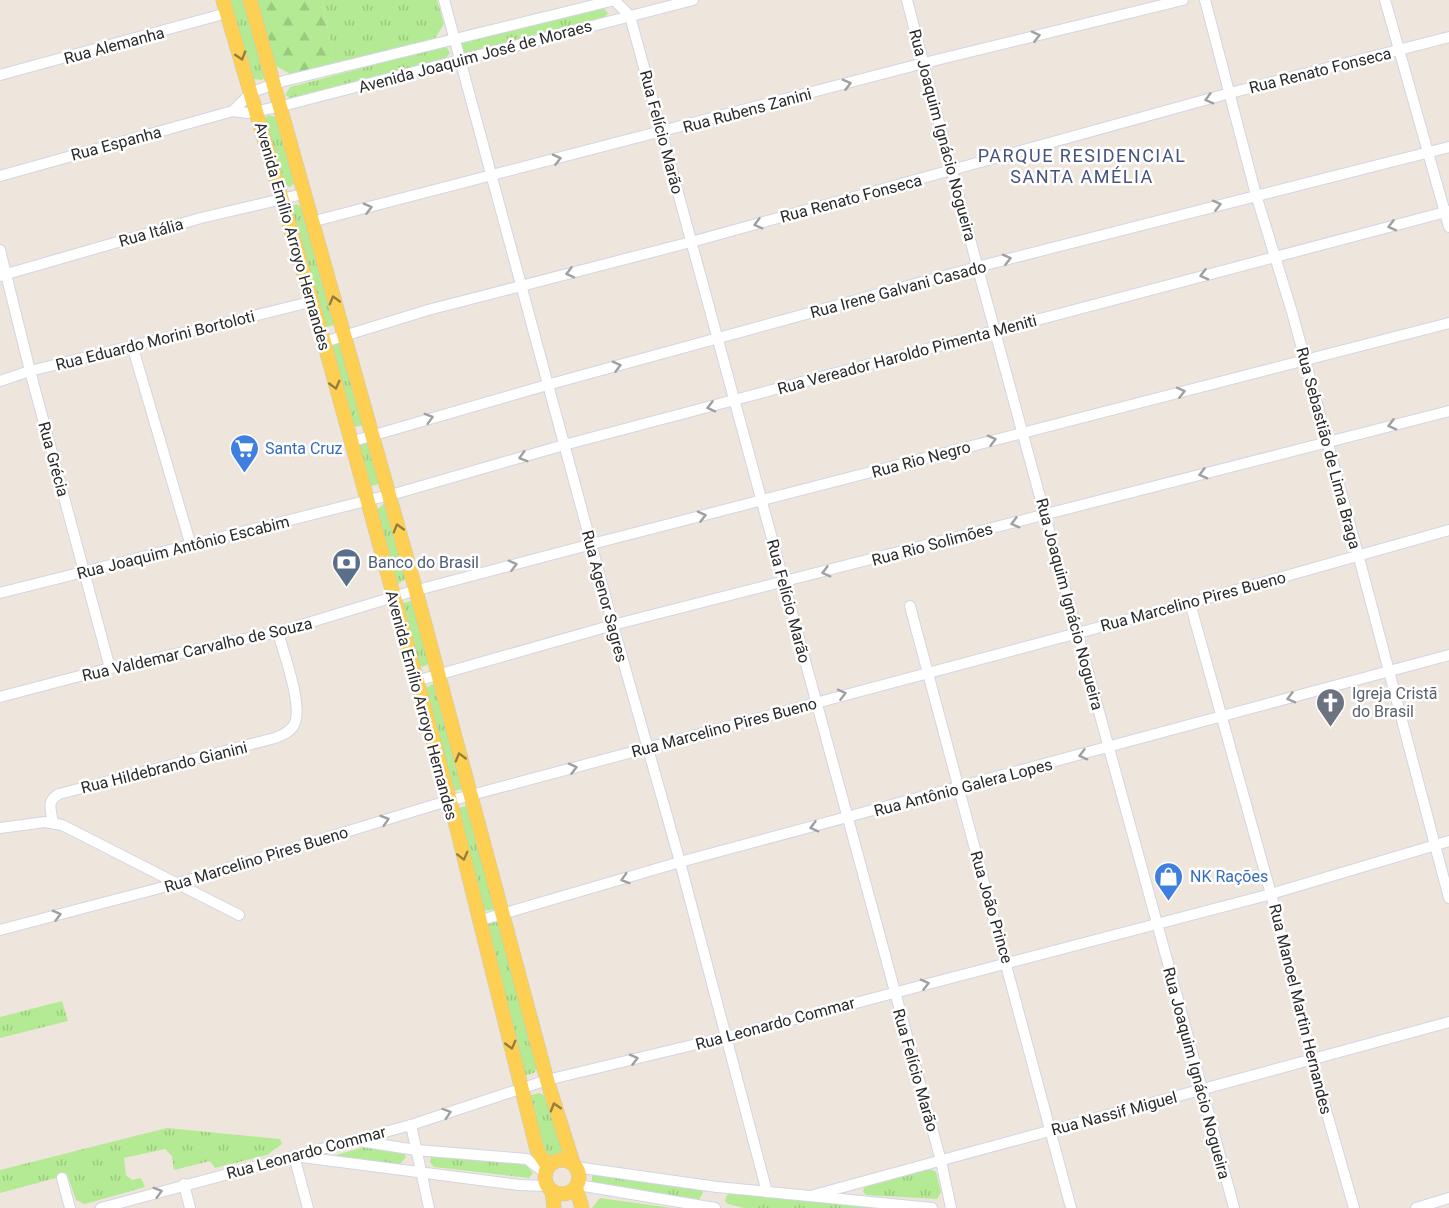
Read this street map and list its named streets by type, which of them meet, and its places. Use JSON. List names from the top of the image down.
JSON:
{
  "streets": {
    "main road": ["Avenida Emílio Arroyo Hernandes"],
    "street": [
      "Rua Alemanha",
      "Avenida Joaquim José de Moraes",
      "Rua Renato Fonseca",
      "Rua Rubens Zanini",
      "Rua Felício Marão",
      "Rua Joaquim Ignácio Nogueira",
      "Rua Espanha",
      "Rua Itália",
      "Rua Irene Galvani Casado",
      "Rua Eduardo Morini Bortoloti",
      "Rua Vereador Haroldo Pimenta Meniti",
      "Rua Sebastião de Lima Braga",
      "Rua Grécia",
      "Rua Rio Negro",
      "Rua Rio Solimões",
      "Rua Joaquim Antônio Escabim",
      "Rua Agenor Sagres",
      "Rua Marcelino Pires Bueno",
      "Rua Valdemar Carvalho de Souza",
      "Rua Hildebrando Gianini",
      "Rua Antônio Galera Lopes",
      "Rua João Prince",
      "Rua Manoel Martin Hernandes",
      "Rua Leonardo Commar",
      "Rua Nassif Miguel"
    ]
  },
  "crossings": [
    ["Rua Alemanha", "Avenida Emílio Arroyo Hernandes"],
    ["Avenida Joaquim José de Moraes", "Rua Felício Marão"],
    ["Avenida Joaquim José de Moraes", "Rua Espanha"],
    ["Avenida Joaquim José de Moraes", "Avenida Emílio Arroyo Hernandes"],
    ["Avenida Joaquim José de Moraes", "Rua Agenor Sagres"],
    ["Rua Renato Fonseca", "Rua Felício Marão"],
    ["Rua Renato Fonseca", "Rua Joaquim Ignácio Nogueira"],
    ["Rua Renato Fonseca", "Avenida Emílio Arroyo Hernandes"],
    ["Rua Renato Fonseca", "Rua Sebastião de Lima Braga"],
    ["Rua Renato Fonseca", "Rua Agenor Sagres"],
    ["Rua Rubens Zanini", "Rua Felício Marão"],
    ["Rua Rubens Zanini", "Rua Joaquim Ignácio Nogueira"],
    ["Rua Rubens Zanini", "Avenida Emílio Arroyo Hernandes"],
    ["Rua Rubens Zanini", "Rua Agenor Sagres"],
    ["Rua Felício Marão", "Rua Irene Galvani Casado"],
    ["Rua Felício Marão", "Rua Vereador Haroldo Pimenta Meniti"],
    ["Rua Felício Marão", "Rua Rio Negro"],
    ["Rua Felício Marão", "Rua Rio Solimões"],
    ["Rua Felício Marão", "Rua Marcelino Pires Bueno"],
    ["Rua Felício Marão", "Rua Antônio Galera Lopes"],
    ["Rua Felício Marão", "Rua Leonardo Commar"],
    ["Rua Felício Marão", "Rua Nassif Miguel"],
    ["Rua Joaquim Ignácio Nogueira", "Rua Irene Galvani Casado"],
    ["Rua Joaquim Ignácio Nogueira", "Rua Vereador Haroldo Pimenta Meniti"],
    ["Rua Joaquim Ignácio Nogueira", "Rua Rio Negro"],
    ["Rua Joaquim Ignácio Nogueira", "Rua Rio Solimões"],
    ["Rua Joaquim Ignácio Nogueira", "Rua Marcelino Pires Bueno"],
    ["Rua Joaquim Ignácio Nogueira", "Rua Antônio Galera Lopes"],
    ["Rua Joaquim Ignácio Nogueira", "Rua Leonardo Commar"],
    ["Rua Joaquim Ignácio Nogueira", "Rua Nassif Miguel"],
    ["Rua Espanha", "Avenida Emílio Arroyo Hernandes"],
    ["Rua Itália", "Avenida Emílio Arroyo Hernandes"],
    ["Rua Itália", "Rua Grécia"],
    ["Avenida Emílio Arroyo Hernandes", "Rua Irene Galvani Casado"],
    ["Avenida Emílio Arroyo Hernandes", "Rua Eduardo Morini Bortoloti"],
    ["Avenida Emílio Arroyo Hernandes", "Rua Vereador Haroldo Pimenta Meniti"],
    ["Avenida Emílio Arroyo Hernandes", "Rua Rio Negro"],
    ["Avenida Emílio Arroyo Hernandes", "Rua Rio Solimões"],
    ["Avenida Emílio Arroyo Hernandes", "Rua Joaquim Antônio Escabim"],
    ["Avenida Emílio Arroyo Hernandes", "Rua Marcelino Pires Bueno"],
    ["Avenida Emílio Arroyo Hernandes", "Rua Valdemar Carvalho de Souza"],
    ["Avenida Emílio Arroyo Hernandes", "Rua Antônio Galera Lopes"],
    ["Avenida Emílio Arroyo Hernandes", "Rua Leonardo Commar"],
    ["Rua Irene Galvani Casado", "Rua Sebastião de Lima Braga"],
    ["Rua Irene Galvani Casado", "Rua Agenor Sagres"],
    ["Rua Eduardo Morini Bortoloti", "Rua Grécia"],
    ["Rua Vereador Haroldo Pimenta Meniti", "Rua Sebastião de Lima Braga"],
    ["Rua Vereador Haroldo Pimenta Meniti", "Rua Joaquim Antônio Escabim"],
    ["Rua Vereador Haroldo Pimenta Meniti", "Rua Agenor Sagres"],
    ["Rua Sebastião de Lima Braga", "Rua Rio Negro"],
    ["Rua Sebastião de Lima Braga", "Rua Rio Solimões"],
    ["Rua Sebastião de Lima Braga", "Rua Marcelino Pires Bueno"],
    ["Rua Sebastião de Lima Braga", "Rua Antônio Galera Lopes"],
    ["Rua Sebastião de Lima Braga", "Rua Leonardo Commar"],
    ["Rua Grécia", "Rua Joaquim Antônio Escabim"],
    ["Rua Grécia", "Rua Valdemar Carvalho de Souza"],
    ["Rua Rio Negro", "Rua Agenor Sagres"],
    ["Rua Rio Negro", "Rua Valdemar Carvalho de Souza"],
    ["Rua Rio Solimões", "Rua Agenor Sagres"],
    ["Rua Agenor Sagres", "Rua Marcelino Pires Bueno"],
    ["Rua Agenor Sagres", "Rua Antônio Galera Lopes"],
    ["Rua Agenor Sagres", "Rua Leonardo Commar"],
    ["Rua Marcelino Pires Bueno", "Rua João Prince"],
    ["Rua Marcelino Pires Bueno", "Rua Manoel Martin Hernandes"],
    ["Rua Valdemar Carvalho de Souza", "Rua Hildebrando Gianini"],
    ["Rua Antônio Galera Lopes", "Rua João Prince"],
    ["Rua Antônio Galera Lopes", "Rua Manoel Martin Hernandes"],
    ["Rua João Prince", "Rua Leonardo Commar"],
    ["Rua João Prince", "Rua Nassif Miguel"],
    ["Rua Manoel Martin Hernandes", "Rua Leonardo Commar"],
    ["Rua Manoel Martin Hernandes", "Rua Nassif Miguel"]
  ],
  "one_way": [
    "Rua Renato Fonseca",
    "Rua Rubens Zanini",
    "Rua Irene Galvani Casado",
    "Rua Vereador Haroldo Pimenta Meniti",
    "Rua Rio Negro",
    "Rua Rio Solimões",
    "Rua Marcelino Pires Bueno",
    "Rua Antônio Galera Lopes",
    "Rua Leonardo Commar"
  ],
  "districts": ["PARQUE RESIDENCIAL SANTA AMÉLIA"],
  "places": {
    "supermarket": ["Santa Cruz"],
    "bank": ["Banco do Brasil"],
    "church": ["Igreja Cristã do Brasil"],
    "shop": ["NK Rações"]
  }
}
